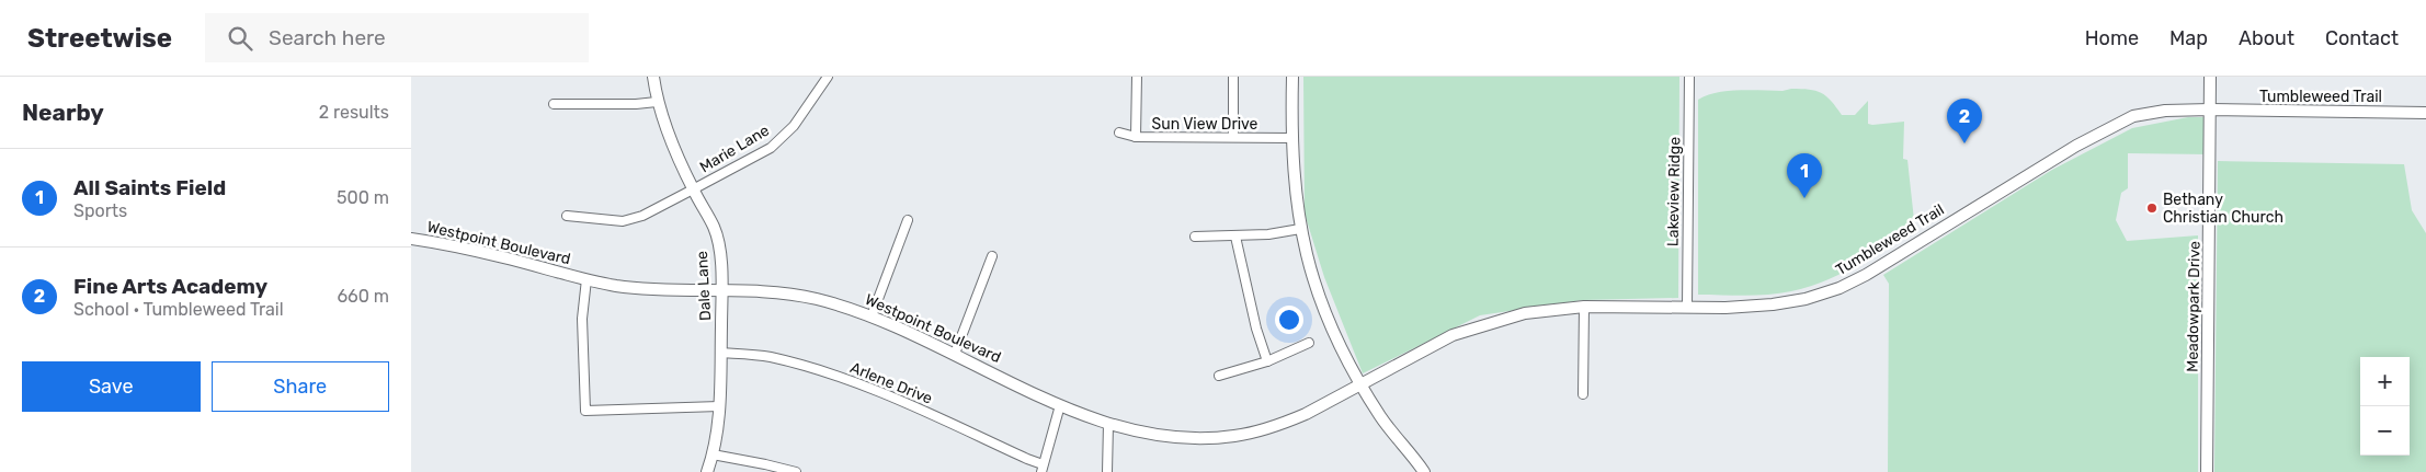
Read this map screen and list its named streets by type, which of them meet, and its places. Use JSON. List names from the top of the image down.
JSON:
{
  "streets": {
    "street": [
      "Tumbleweed Trail",
      "Sun View Drive",
      "Marie Lane",
      "Lakeview Ridge",
      "Westpoint Boulevard",
      "Dale Lane",
      "Meadowpark Drive",
      "Arlene Drive"
    ]
  },
  "crossings": [
    ["Tumbleweed Trail", "Lakeview Ridge"],
    ["Tumbleweed Trail", "Westpoint Boulevard"],
    ["Tumbleweed Trail", "Meadowpark Drive"],
    ["Marie Lane", "Dale Lane"],
    ["Westpoint Boulevard", "Dale Lane"],
    ["Dale Lane", "Arlene Drive"]
  ],
  "places": ["Bethany Christian Church"],
  "page": {
    "header": "Streetwise",
    "search": "Search here",
    "nav": [
      "Home",
      "Map",
      "About",
      "Contact"
    ],
    "heading": ["Nearby", "2 results"],
    "pins": ["2", "1"],
    "list": [
      {
        "mark": "1",
        "name": "All Saints Field",
        "note": "Sports",
        "value": "500 m"
      },
      {
        "mark": "2",
        "name": "Fine Arts Academy",
        "note": "School · Tumbleweed Trail",
        "value": "660 m"
      }
    ],
    "buttons": ["Save", "Share"],
    "map_buttons": ["+", "−"]
  }
}
